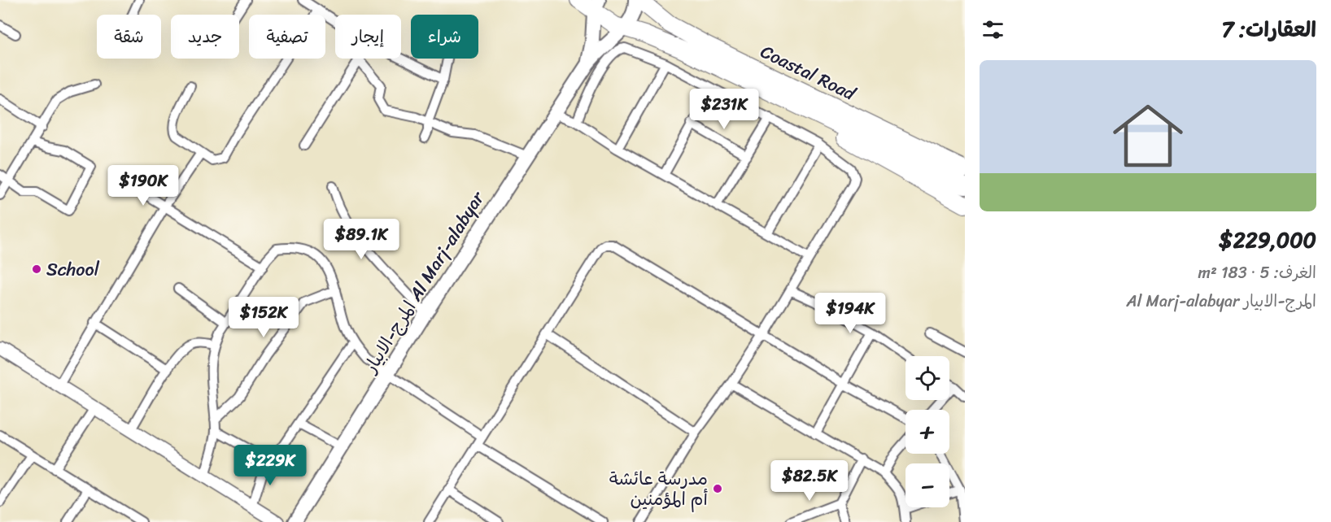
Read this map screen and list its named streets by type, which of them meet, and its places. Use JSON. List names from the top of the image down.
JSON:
{
  "streets": {
    "highway": ["Coastal Road"],
    "main road": ["المرج-الابيار Al Marj-alabyar"]
  },
  "places": ["School", "مدرسة عائشة أم المؤمنين"],
  "page": {
    "heading": "العقارات: 7",
    "chip": [
      "شراء",
      "إيجار",
      "تصفية",
      "جديد",
      "شقة"
    ],
    "list": [
      {
        "name": "$229,000",
        "note": "الغرف: 5 · 183 m² · المرج-الابيار Al Marj-alabyar"
      }
    ],
    "price": [
      "$231K",
      "$190K",
      "$89.1K",
      "$194K",
      "$152K",
      "$229K",
      "$82.5K"
    ],
    "map_buttons": ["+", "−"]
  }
}
